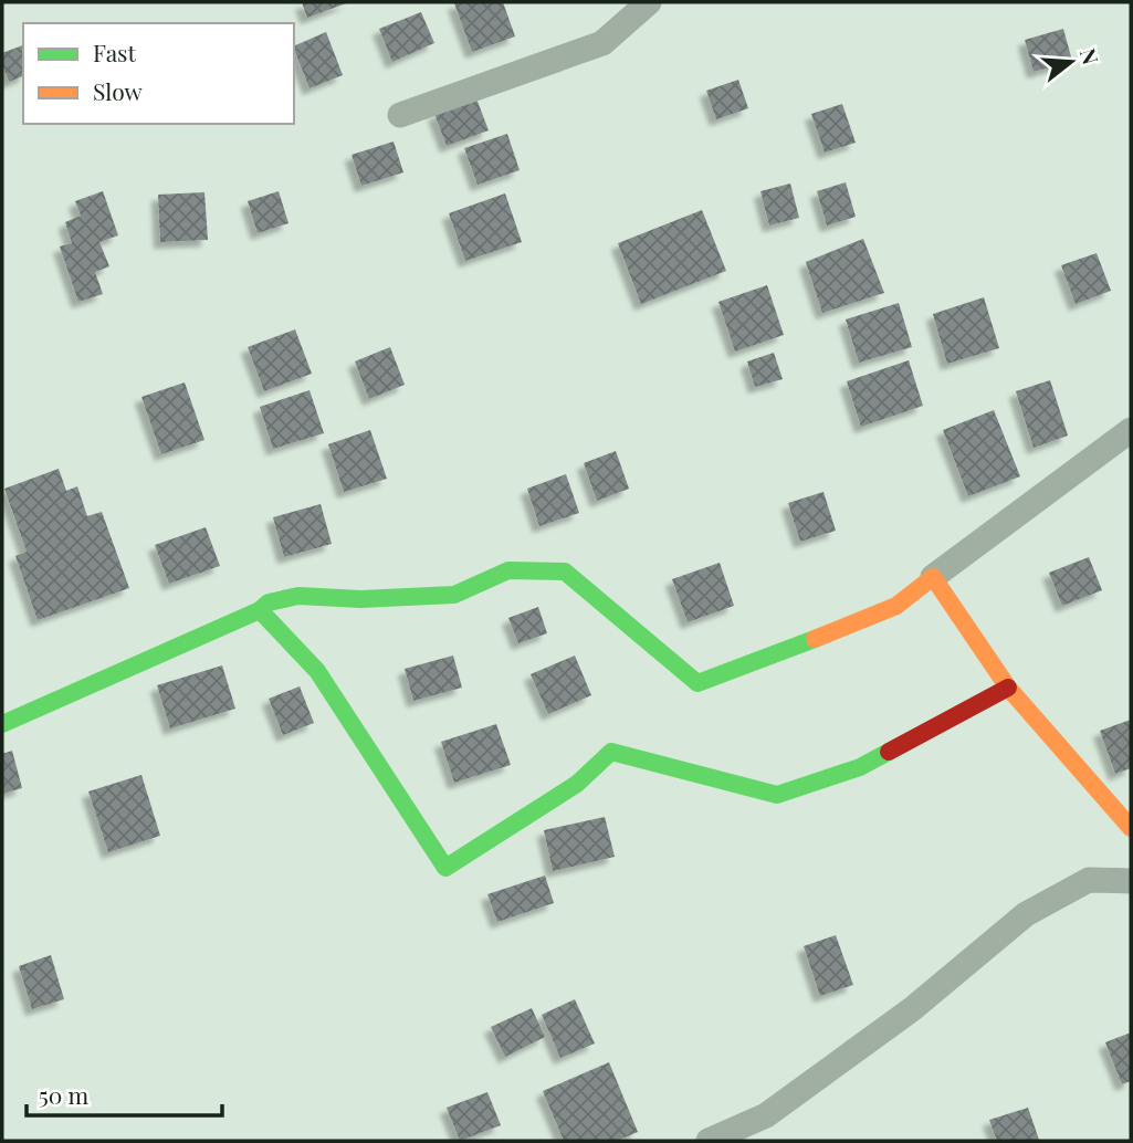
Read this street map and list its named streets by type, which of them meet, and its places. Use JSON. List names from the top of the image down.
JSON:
{
  "legend": ["Fast", "Slow"],
  "scale_bar": "50 m",
  "north": "right"
}
